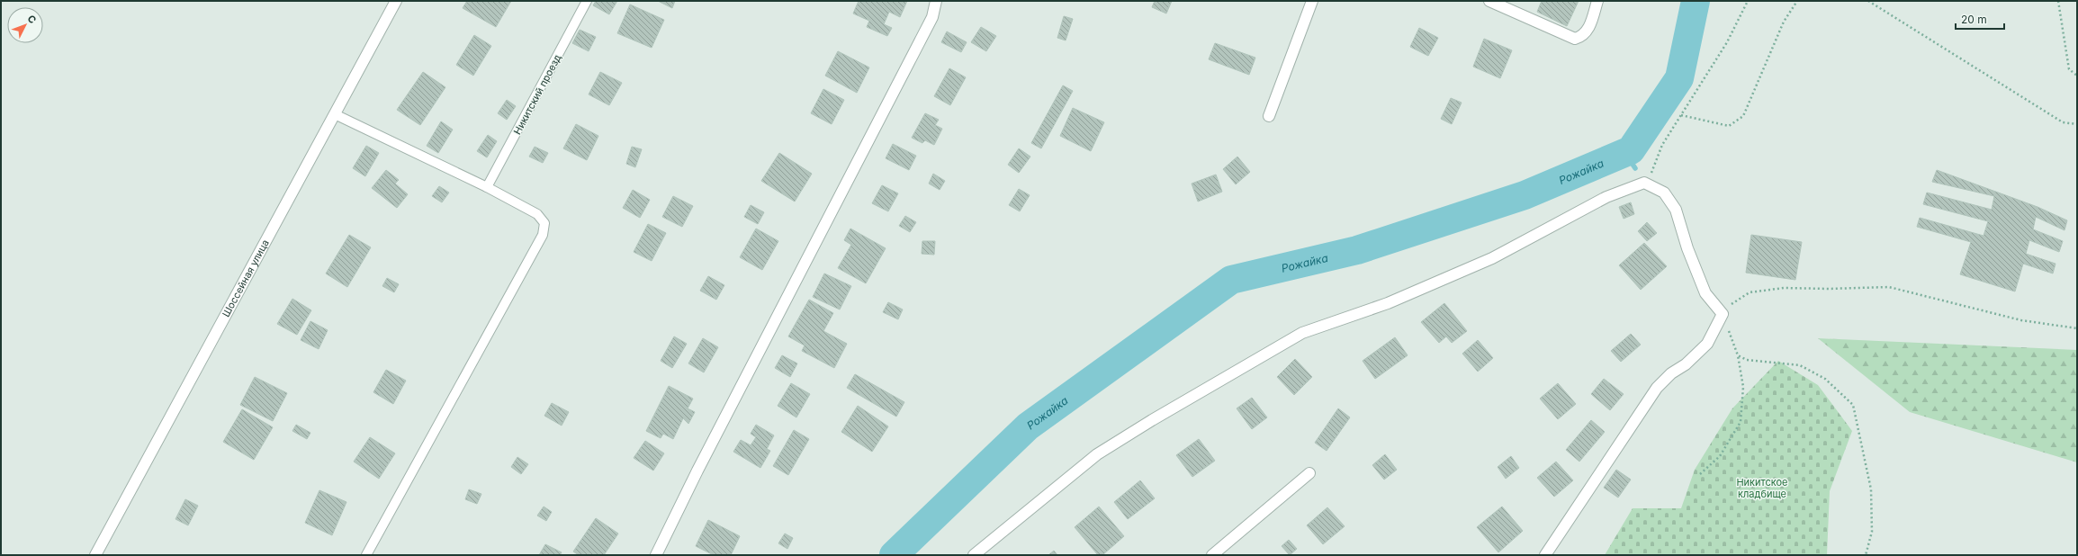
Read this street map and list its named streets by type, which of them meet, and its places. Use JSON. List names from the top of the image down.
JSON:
{
  "streets": {
    "street": ["Шоссейная улица"],
    "lane": ["Никитский проезд"]
  },
  "water": ["Рожайка"],
  "parks": ["Никитское кладбище"],
  "scale_bar": "20 m",
  "north": "top right"
}
